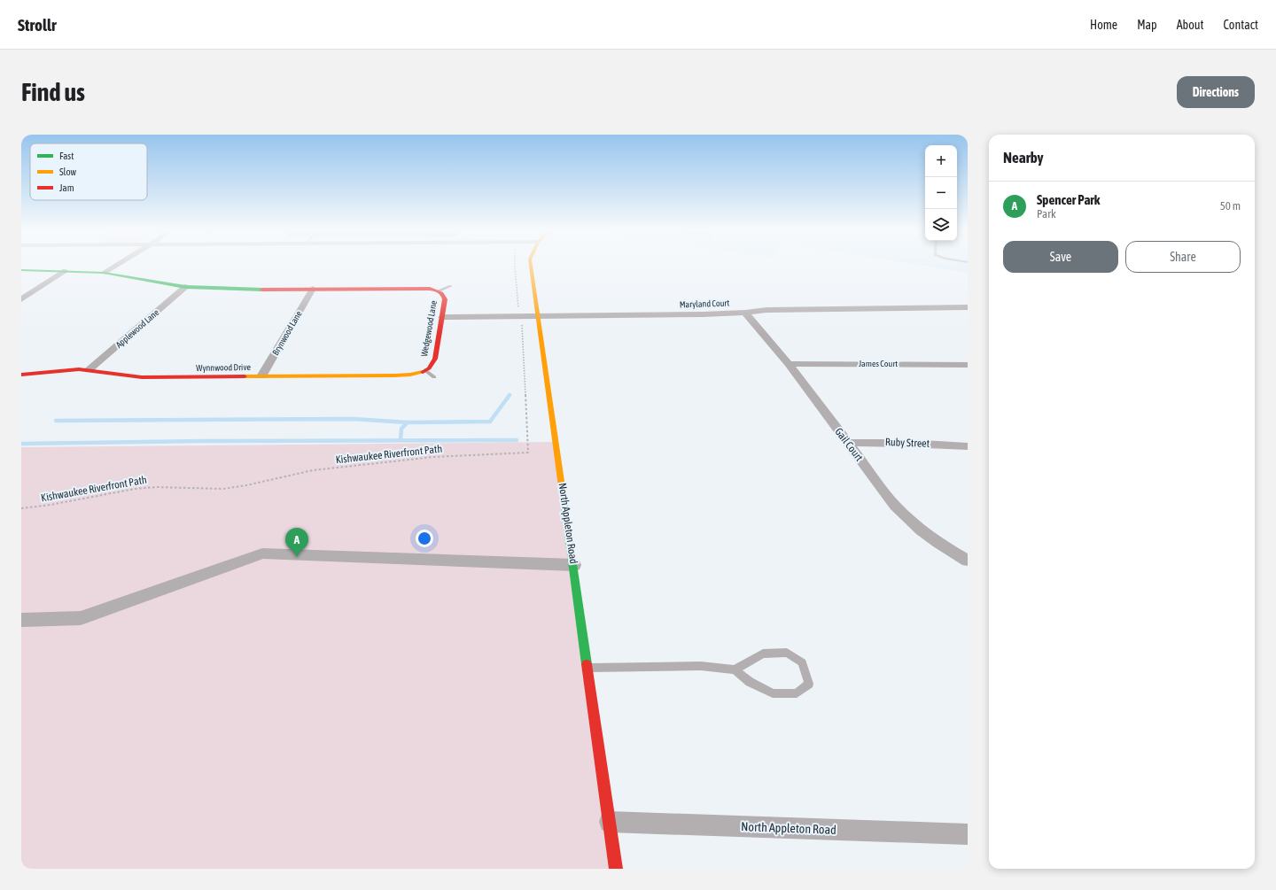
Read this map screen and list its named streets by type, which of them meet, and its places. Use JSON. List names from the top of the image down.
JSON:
{
  "streets": {
    "street": [
      "Maryland Court",
      "Applewood Lane",
      "Wedgewood Lane",
      "Brynwood Lane",
      "James Court",
      "Wynnwood Drive",
      "Ruby Street",
      "Gail Court",
      "North Appleton Road"
    ],
    "path": ["Kishwaukee Riverfront Path"]
  },
  "crossings": [
    ["Maryland Court", "Wedgewood Lane"],
    ["Maryland Court", "Gail Court"],
    ["Maryland Court", "Kishwaukee Riverfront Path"],
    ["Maryland Court", "North Appleton Road"],
    ["Applewood Lane", "Wynnwood Drive"],
    ["Wedgewood Lane", "Wynnwood Drive"],
    ["Brynwood Lane", "Wynnwood Drive"],
    ["James Court", "Gail Court"],
    ["Ruby Street", "Gail Court"]
  ],
  "legend": ["Fast", "Slow", "Jam"],
  "page": {
    "header": "Strollr",
    "nav": [
      "Home",
      "Map",
      "About",
      "Contact"
    ],
    "buttons": [
      "Directions",
      ["Save", "Share"]
    ],
    "title": "Find us",
    "heading": "Nearby",
    "map_buttons": ["+", "−"],
    "list": [
      {
        "mark": "A",
        "name": "Spencer Park",
        "note": "Park",
        "value": "50 m"
      }
    ],
    "pins": "A"
  }
}
